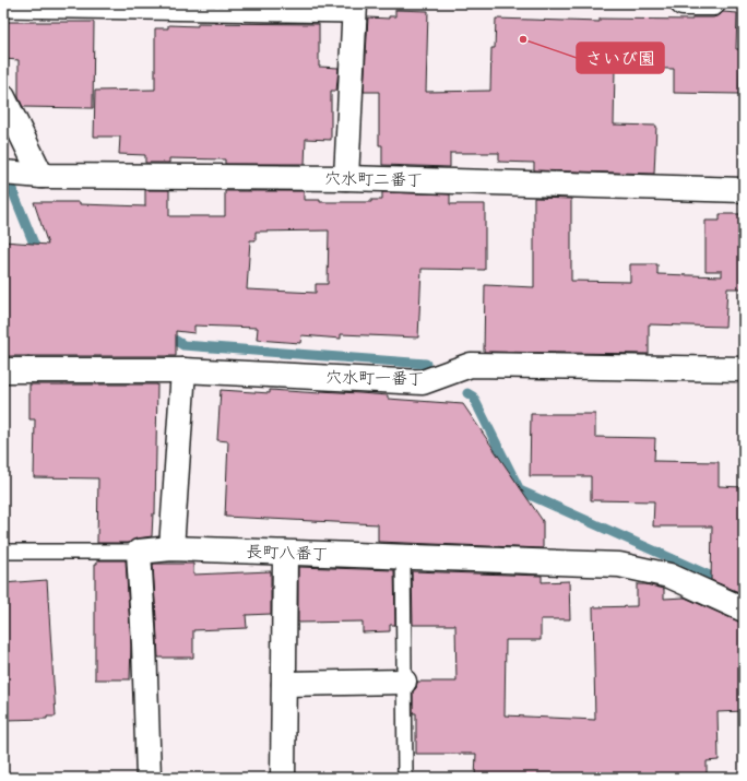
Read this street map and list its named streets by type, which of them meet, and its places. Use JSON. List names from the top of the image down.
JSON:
{
  "streets": {
    "street": ["穴水町二番丁", "穴水町一番丁", "長町八番丁"]
  },
  "places": ["さいび園"]
}
